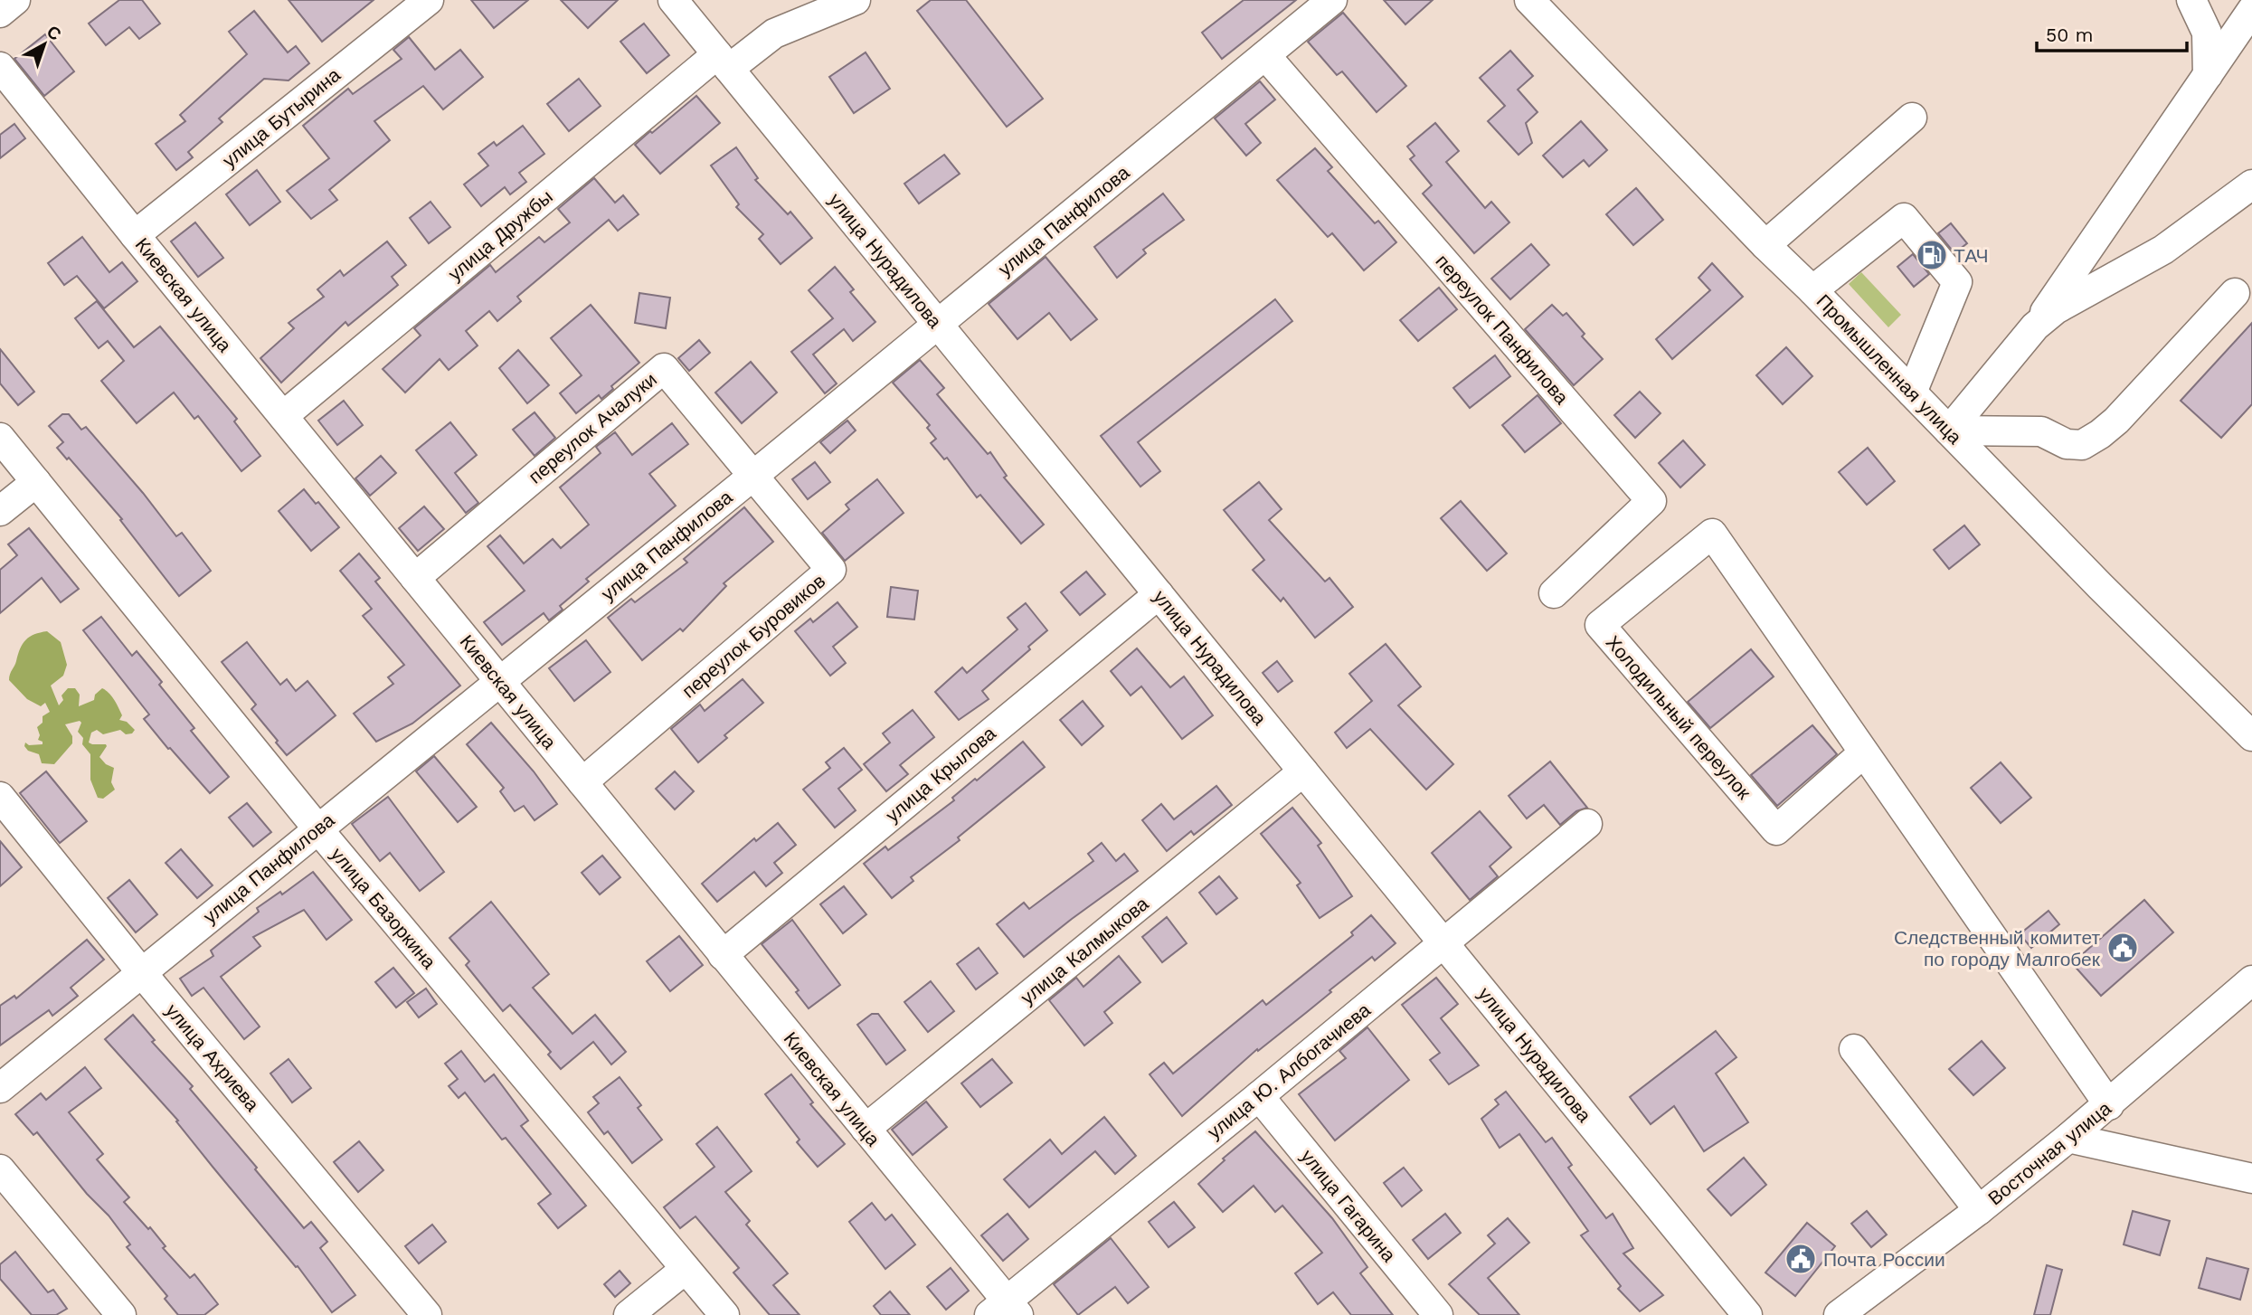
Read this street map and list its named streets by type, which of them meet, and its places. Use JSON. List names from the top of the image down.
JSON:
{
  "streets": {
    "street": [
      "улица Бутырина",
      "улица Панфилова",
      "улица Дружбы",
      "улица Нурадилова",
      "Киевская улица",
      "переулок Панфилова",
      "Промышленная улица",
      "переулок Ачалуки",
      "переулок Буровиков",
      "Холодильный переулок",
      "улица Крылова",
      "улица Базоркина",
      "улица Калмыкова",
      "улица Ахриева",
      "улица Ю. Албогачиева",
      "Восточная улица",
      "улица Гагарина"
    ]
  },
  "crossings": [
    ["улица Бутырина", "Киевская улица"],
    ["улица Панфилова", "улица Нурадилова"],
    ["улица Панфилова", "Киевская улица"],
    ["улица Панфилова", "переулок Панфилова"],
    ["улица Панфилова", "переулок Ачалуки"],
    ["улица Панфилова", "переулок Буровиков"],
    ["улица Панфилова", "улица Базоркина"],
    ["улица Панфилова", "улица Ахриева"],
    ["улица Дружбы", "улица Нурадилова"],
    ["улица Дружбы", "Киевская улица"],
    ["улица Нурадилова", "улица Крылова"],
    ["улица Нурадилова", "улица Калмыкова"],
    ["улица Нурадилова", "улица Ю. Албогачиева"],
    ["Киевская улица", "переулок Ачалуки"],
    ["Киевская улица", "переулок Буровиков"],
    ["Киевская улица", "улица Крылова"],
    ["Киевская улица", "улица Калмыкова"],
    ["Киевская улица", "улица Ю. Албогачиева"],
    ["переулок Ачалуки", "переулок Буровиков"],
    ["Холодильный переулок", "Восточная улица"],
    ["улица Ю. Албогачиева", "улица Гагарина"]
  ],
  "places": {
    "fuel station": ["ТАЧ"],
    "public building": ["Следственный комитет по городу Малгобек", "Почта России"]
  },
  "scale_bar": "50 m",
  "north": "top right"
}
